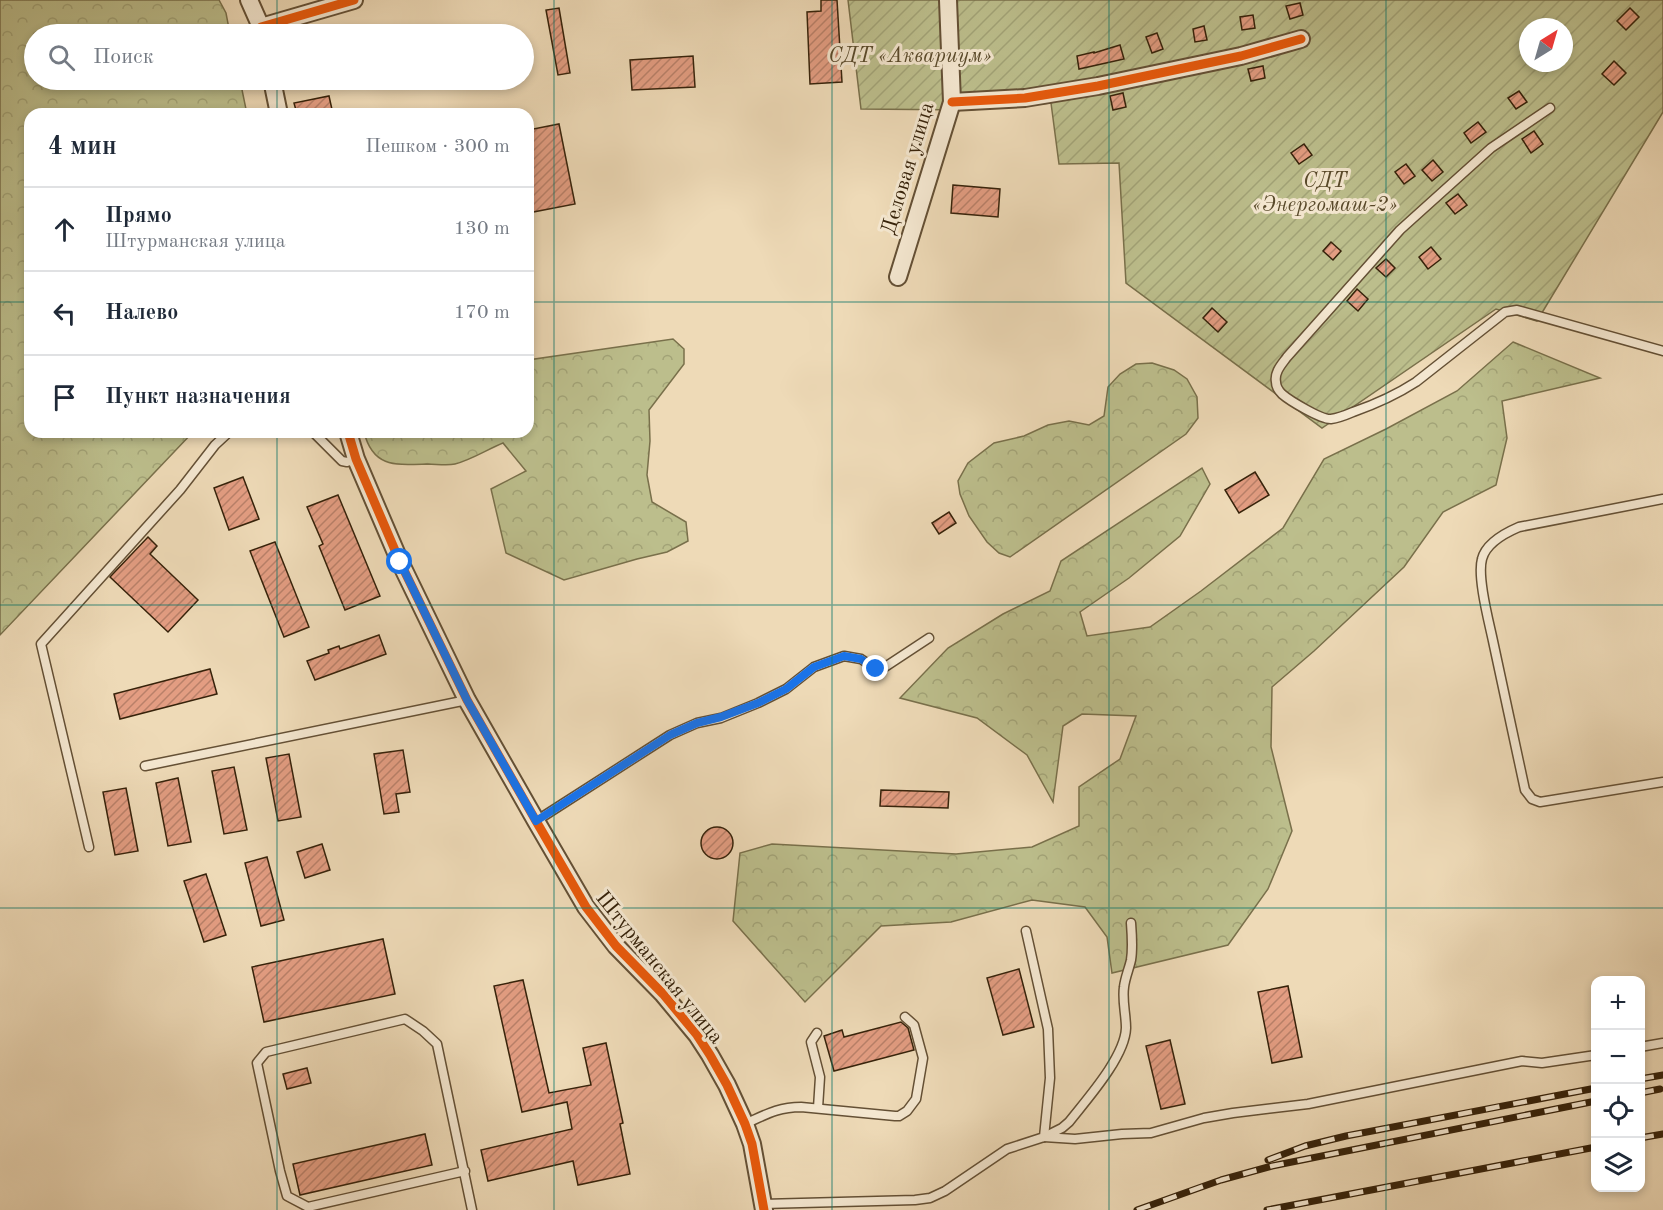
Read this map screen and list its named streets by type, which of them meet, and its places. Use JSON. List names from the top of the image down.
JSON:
{
  "streets": {
    "street": ["Деловая улица", "Штурманская улица"]
  },
  "parks": ["СДТ «Аквариум»", "СДТ «Энергомаш-2»"],
  "north": "top right",
  "page": {
    "search": "Поиск",
    "heading": ["4 мин", "Пешком · 300 m"],
    "list": [
      ["Прямо", "Штурманская улица", "130 m"],
      ["Налево", "170 m"],
      "Пункт назначения"
    ],
    "map_buttons": ["+", "−"]
  }
}
